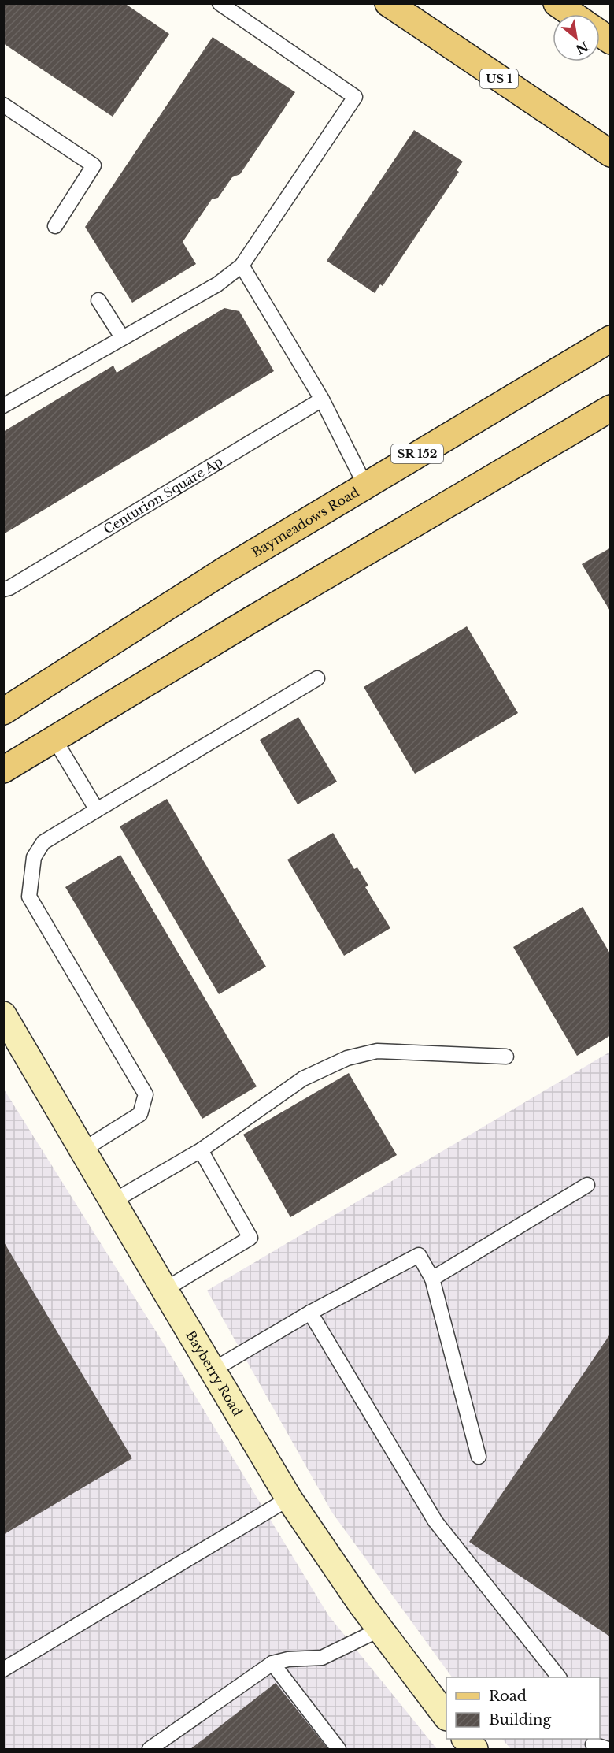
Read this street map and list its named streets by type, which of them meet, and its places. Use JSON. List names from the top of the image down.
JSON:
{
  "streets": {
    "main road": ["US 1", "SR 152", "Baymeadows Road"],
    "street": ["Bayberry Road"],
    "lane": ["Centurion Square Ap"]
  },
  "legend": ["Road", "Building"],
  "north": "bottom right"
}
